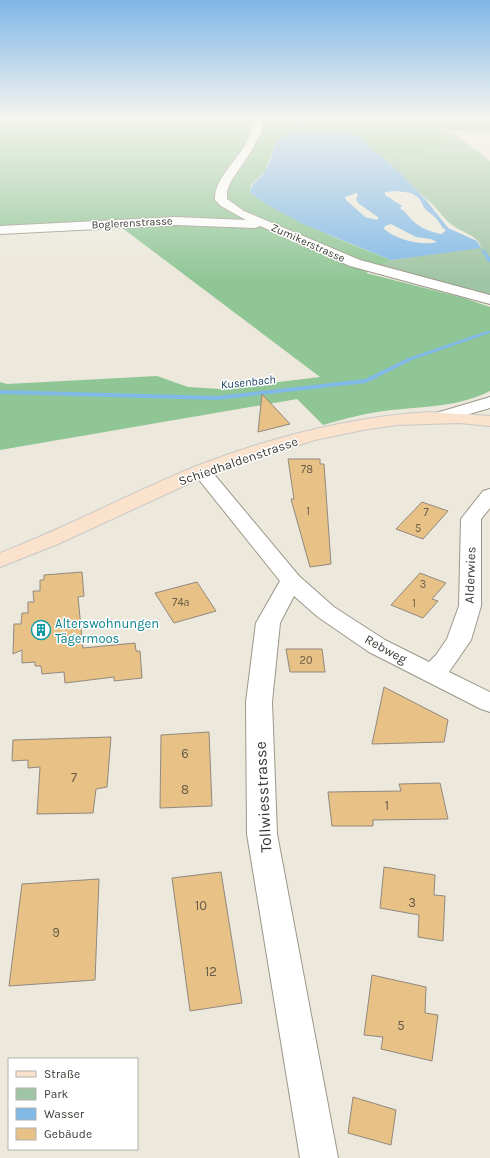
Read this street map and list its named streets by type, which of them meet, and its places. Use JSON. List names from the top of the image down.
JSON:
{
  "streets": {
    "main road": ["Schiedhaldenstrasse"],
    "street": [
      "Boglerenstrasse",
      "Zumikerstrasse",
      "Alderwies",
      "Rebweg",
      "Tollwiesstrasse"
    ]
  },
  "crossings": [
    ["Boglerenstrasse", "Zumikerstrasse"],
    ["Alderwies", "Rebweg"],
    ["Rebweg", "Tollwiesstrasse"]
  ],
  "water": ["Kusenbach"],
  "places": {
    "building": ["Alterswohnungen Tägermoos"]
  },
  "house_numbers": [
    "78",
    "1",
    "7",
    "5",
    "3",
    "74a",
    "1",
    "20",
    "6",
    "7",
    "8",
    "1",
    "3",
    "10",
    "9",
    "12",
    "5"
  ],
  "legend": [
    "Straße",
    "Park",
    "Wasser",
    "Gebäude"
  ]
}
